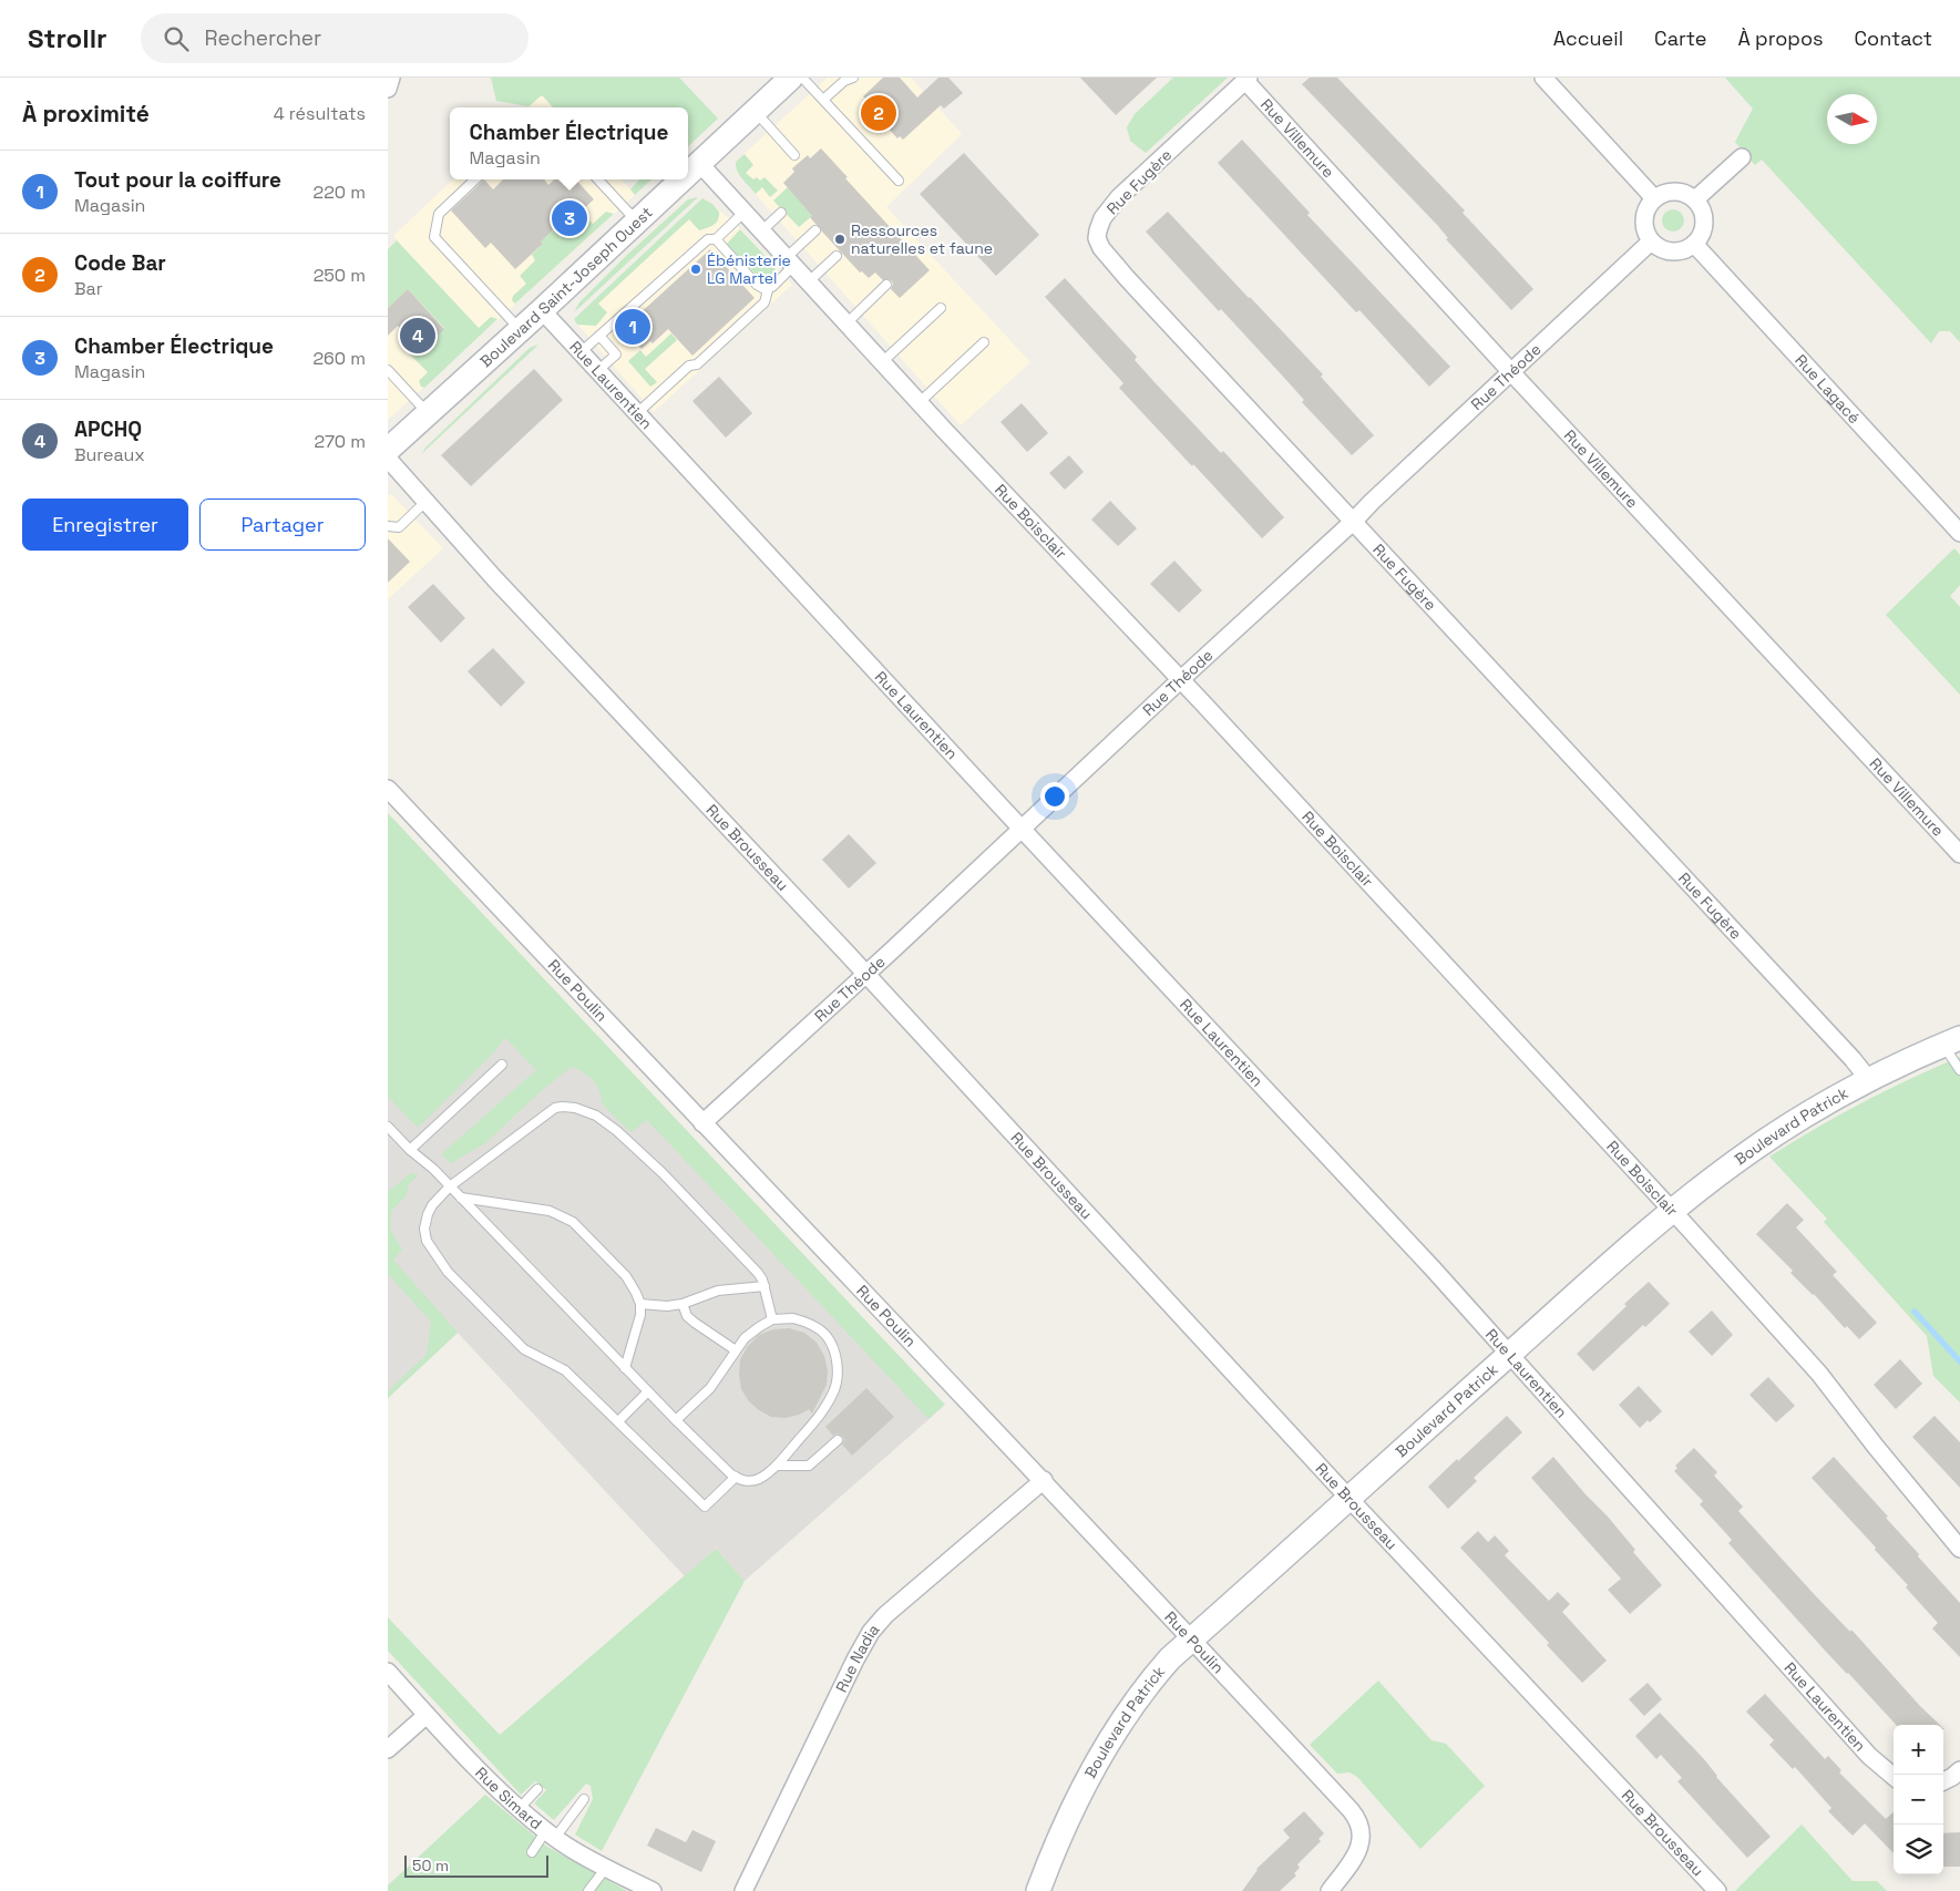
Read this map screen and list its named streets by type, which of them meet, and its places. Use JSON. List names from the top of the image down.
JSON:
{
  "streets": {
    "street": [
      "Rue Villemure",
      "Rue Fugère",
      "Boulevard Saint-Joseph Ouest",
      "Rue Théode",
      "Rue Laurentien",
      "Rue Lagacé",
      "Rue Boisclair",
      "Rue Brousseau",
      "Rue Poulin",
      "Boulevard Patrick",
      "Rue Nadia",
      "Rue Simard"
    ]
  },
  "crossings": [
    ["Rue Villemure", "Rue Fugère"],
    ["Rue Villemure", "Rue Théode"],
    ["Rue Fugère", "Rue Théode"],
    ["Rue Fugère", "Boulevard Patrick"],
    ["Boulevard Saint-Joseph Ouest", "Rue Laurentien"],
    ["Boulevard Saint-Joseph Ouest", "Rue Boisclair"],
    ["Rue Théode", "Rue Laurentien"],
    ["Rue Théode", "Rue Lagacé"],
    ["Rue Théode", "Rue Boisclair"],
    ["Rue Théode", "Rue Brousseau"],
    ["Rue Théode", "Rue Poulin"],
    ["Rue Laurentien", "Boulevard Patrick"],
    ["Rue Boisclair", "Boulevard Patrick"],
    ["Rue Brousseau", "Boulevard Patrick"],
    ["Rue Poulin", "Boulevard Patrick"],
    ["Rue Poulin", "Rue Nadia"]
  ],
  "places": ["Ressources naturelles et faune", "Ébénisterie LG Martel"],
  "scale_bar": "50 m",
  "north": "right",
  "page": {
    "header": "Strollr",
    "search": "Rechercher",
    "nav": [
      "Accueil",
      "Carte",
      "À propos",
      "Contact"
    ],
    "heading": ["À proximité", "4 résultats"],
    "pins": [
      "2",
      "3",
      "1",
      "4"
    ],
    "popup": ["Chamber Électrique", "Magasin"],
    "list": [
      {
        "mark": "1",
        "name": "Tout pour la coiffure",
        "note": "Magasin",
        "value": "220 m"
      },
      {
        "mark": "2",
        "name": "Code Bar",
        "note": "Bar",
        "value": "250 m"
      },
      {
        "mark": "3",
        "name": "Chamber Électrique",
        "note": "Magasin",
        "value": "260 m"
      },
      {
        "mark": "4",
        "name": "APCHQ",
        "note": "Bureaux",
        "value": "270 m"
      }
    ],
    "buttons": ["Enregistrer", "Partager"],
    "map_buttons": ["+", "−"],
    "scale": "50 m"
  }
}
